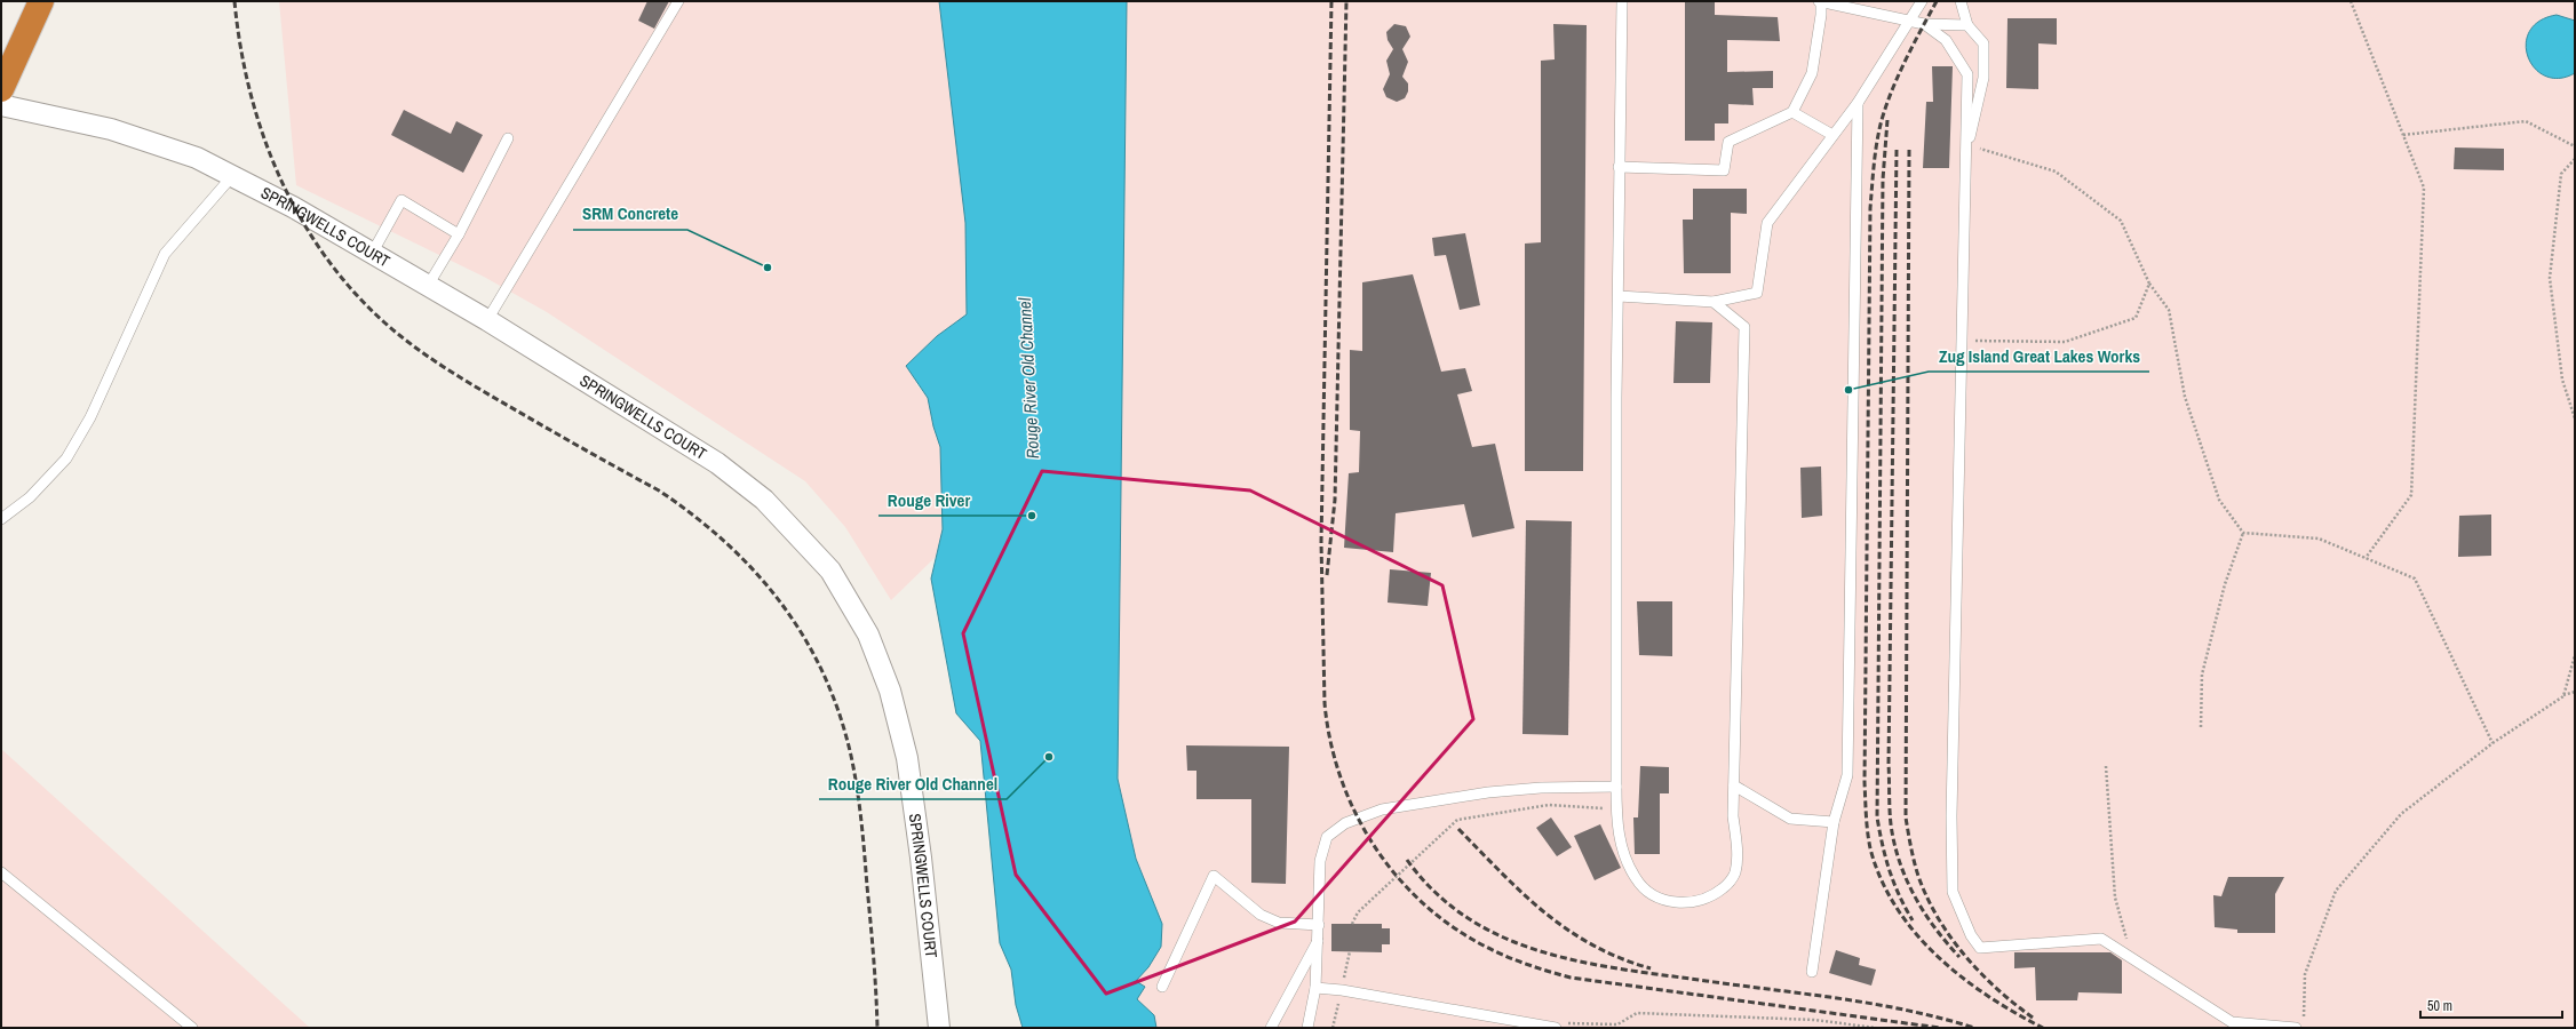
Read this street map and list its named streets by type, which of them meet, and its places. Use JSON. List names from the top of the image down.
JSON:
{
  "streets": {
    "street": ["SPRINGWELLS COURT"]
  },
  "water": ["Rouge River Old Channel"],
  "places": [
    "SRM Concrete",
    "Zug Island Great Lakes Works",
    "Rouge River",
    "Rouge River Old Channel"
  ],
  "scale_bar": "50 m"
}
